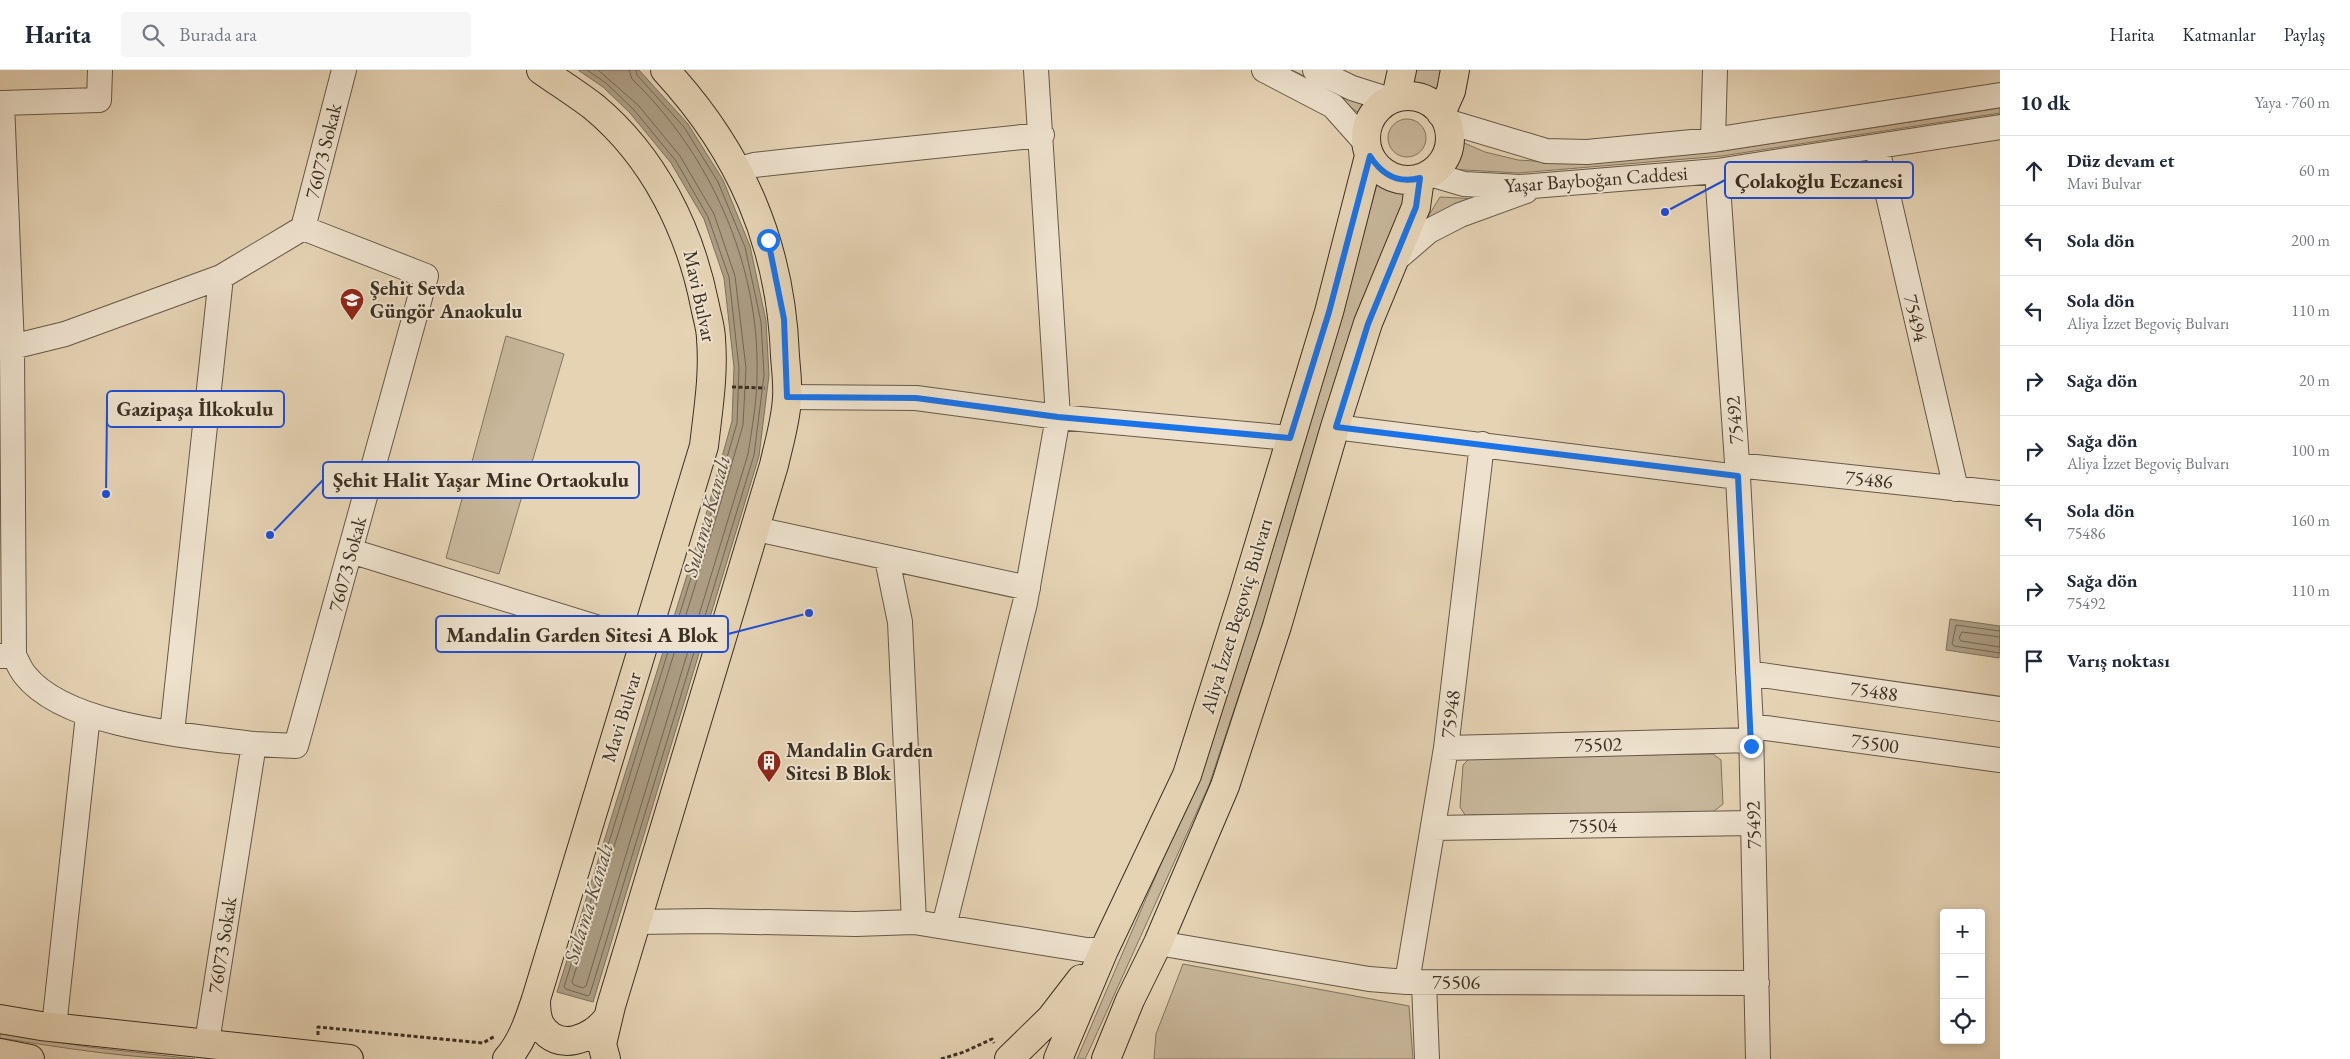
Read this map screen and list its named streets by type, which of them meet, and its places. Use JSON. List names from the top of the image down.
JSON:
{
  "streets": {
    "main road": ["Mavi Bulvar", "Aliya İzzet Begoviç Bulvarı"],
    "street": [
      "76073 Sokak",
      "Yaşar Bayboğan Caddesi",
      "75494",
      "75492",
      "75486",
      "75488",
      "75948",
      "75500",
      "75502",
      "75504",
      "75506"
    ]
  },
  "crossings": [
    ["Yaşar Bayboğan Caddesi", "75494"],
    ["Yaşar Bayboğan Caddesi", "75492"],
    ["Yaşar Bayboğan Caddesi", "Aliya İzzet Begoviç Bulvarı"],
    ["75494", "75486"],
    ["75492", "75486"],
    ["75492", "75488"],
    ["75492", "75500"],
    ["75492", "75502"],
    ["75492", "75504"],
    ["75492", "75506"],
    ["75486", "Aliya İzzet Begoviç Bulvarı"],
    ["75486", "75948"],
    ["Aliya İzzet Begoviç Bulvarı", "75506"],
    ["75948", "75502"],
    ["75948", "75504"],
    ["75948", "75506"],
    ["75500", "75502"]
  ],
  "water": ["Sulama Kanalı"],
  "places": {
    "other": [
      "Çolakoğlu Eczanesi",
      "Gazipaşa İlkokulu",
      "Şehit Halit Yaşar Mine Ortaokulu",
      "Mandalin Garden Sitesi A Blok"
    ],
    "school or university": ["Şehit Sevda Güngör Anaokulu"],
    "building": ["Mandalin Garden Sitesi B Blok"]
  },
  "page": {
    "header": "Harita",
    "search": "Burada ara",
    "nav": ["Harita", "Katmanlar", "Paylaş"],
    "heading": ["10 dk", "Yaya · 760 m"],
    "list": [
      ["Düz devam et", "Mavi Bulvar", "60 m"],
      ["Sola dön", "200 m"],
      ["Sola dön", "Aliya İzzet Begoviç Bulvarı", "110 m"],
      ["Sağa dön", "20 m"],
      ["Sağa dön", "Aliya İzzet Begoviç Bulvarı", "100 m"],
      ["Sola dön", "75486", "160 m"],
      ["Sağa dön", "75492", "110 m"],
      "Varış noktası"
    ],
    "map_buttons": ["+", "−"]
  }
}
